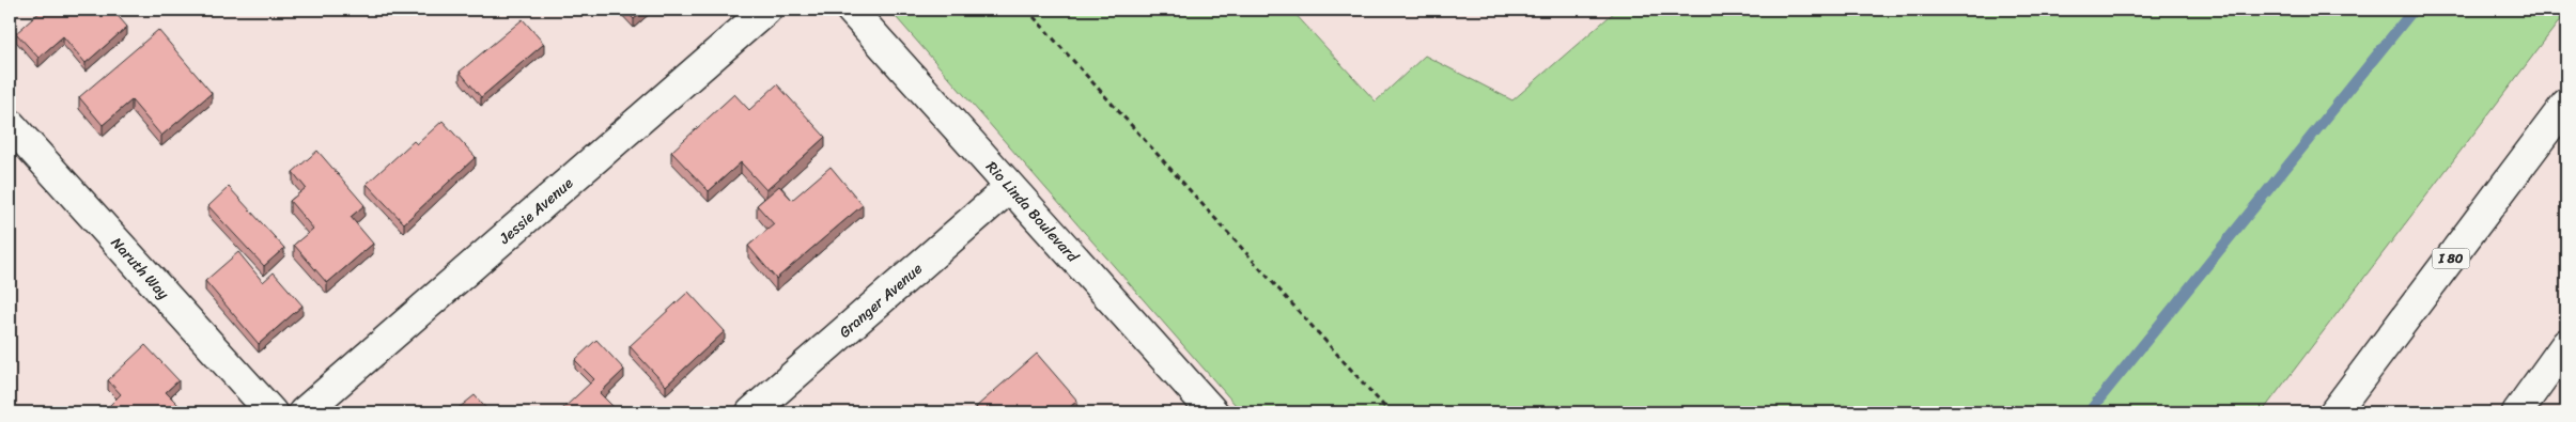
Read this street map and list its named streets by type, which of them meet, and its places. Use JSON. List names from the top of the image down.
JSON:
{
  "streets": {
    "main road": [
      "Jessie Avenue",
      "Rio Linda Boulevard",
      "I 80",
      "Naruth Way",
      "Granger Avenue"
    ]
  },
  "crossings": [
    ["Rio Linda Boulevard", "Granger Avenue"]
  ]
}
